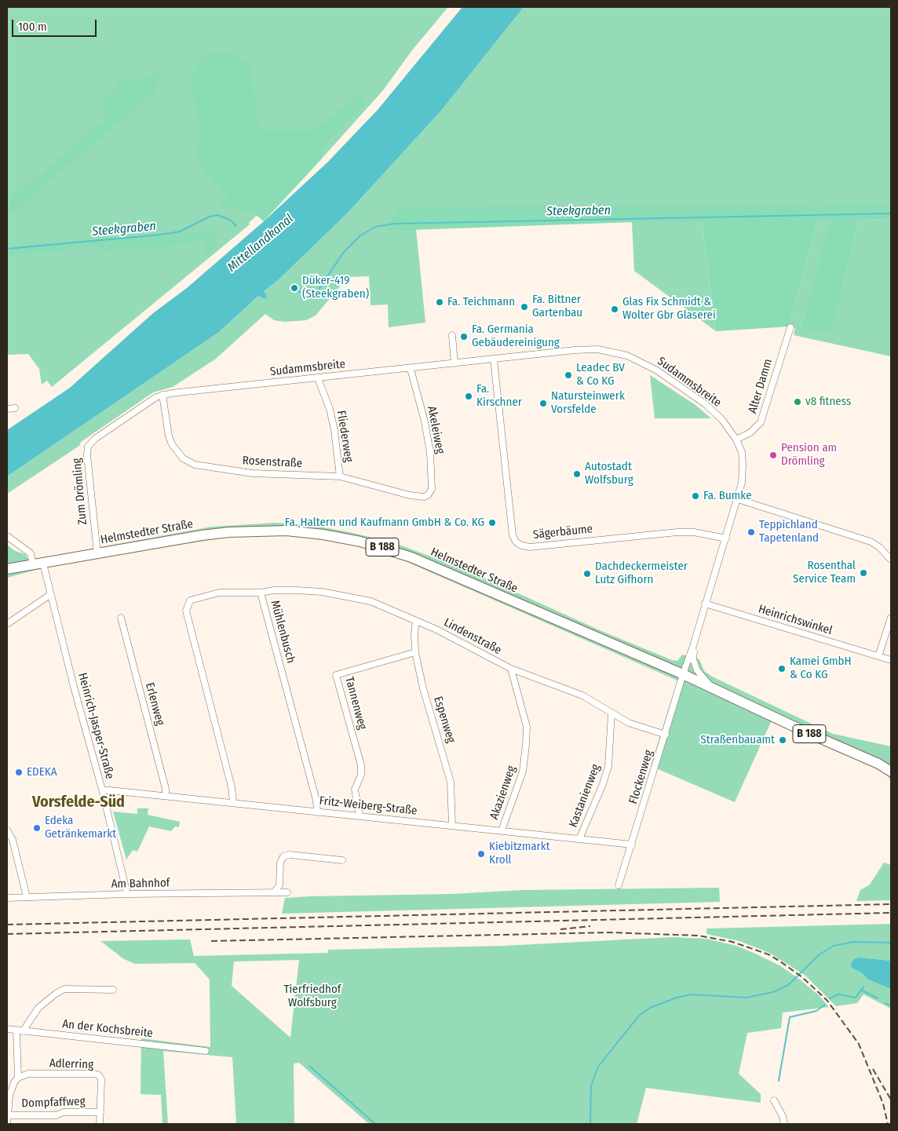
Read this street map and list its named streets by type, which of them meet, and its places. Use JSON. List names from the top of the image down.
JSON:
{
  "streets": {
    "main road": ["Helmstedter Straße", "B 188"],
    "street": [
      "Sudammsbreite",
      "Alter Damm",
      "Akeleiweg",
      "Fliederweg",
      "Rosenstraße",
      "Zum Drömling",
      "Sägerbäume",
      "Heinrichswinkel",
      "Mühlenbusch",
      "Lindenstraße",
      "Tannenweg",
      "Erlenweg",
      "Espenweg",
      "Heinrich-Jasper-Straße",
      "Flockenweg",
      "Akazienweg",
      "Kastanienweg",
      "Fritz-Weiberg-Straße",
      "Am Bahnhof",
      "An der Kochsbreite",
      "Adlerring",
      "Dompfaffweg"
    ]
  },
  "crossings": [
    ["Sudammsbreite", "Alter Damm"],
    ["Sudammsbreite", "Akeleiweg"],
    ["Sudammsbreite", "Fliederweg"],
    ["Sudammsbreite", "Rosenstraße"],
    ["Sudammsbreite", "Zum Drömling"],
    ["Sudammsbreite", "Helmstedter Straße"],
    ["Sudammsbreite", "Sägerbäume"],
    ["Sudammsbreite", "Heinrichswinkel"],
    ["Sudammsbreite", "Flockenweg"],
    ["Akeleiweg", "Rosenstraße"],
    ["Fliederweg", "Rosenstraße"],
    ["Rosenstraße", "Zum Drömling"],
    ["Zum Drömling", "Helmstedter Straße"],
    ["Helmstedter Straße", "Heinrich-Jasper-Straße"],
    ["Helmstedter Straße", "Flockenweg"],
    ["Mühlenbusch", "Lindenstraße"],
    ["Mühlenbusch", "Fritz-Weiberg-Straße"],
    ["Lindenstraße", "Espenweg"],
    ["Lindenstraße", "Flockenweg"],
    ["Lindenstraße", "Akazienweg"],
    ["Lindenstraße", "Kastanienweg"],
    ["Tannenweg", "Espenweg"],
    ["Tannenweg", "Fritz-Weiberg-Straße"],
    ["Erlenweg", "Fritz-Weiberg-Straße"],
    ["Espenweg", "Fritz-Weiberg-Straße"],
    ["Heinrich-Jasper-Straße", "Fritz-Weiberg-Straße"],
    ["Heinrich-Jasper-Straße", "Am Bahnhof"],
    ["Flockenweg", "Fritz-Weiberg-Straße"],
    ["Akazienweg", "Fritz-Weiberg-Straße"],
    ["Kastanienweg", "Fritz-Weiberg-Straße"],
    ["Adlerring", "Dompfaffweg"]
  ],
  "districts": ["Vorsfelde-Süd"],
  "water": ["Steekgraben", "Mittellandkanal"],
  "parks": ["Tierfriedhof Wolfsburg"],
  "places": [
    "Düker-419 (Steekgraben)",
    "Fa. Teichmann",
    "Fa. Bittner Gartenbau",
    "Glas Fix Schmidt & Wolter Gbr Glaserei",
    "Fa. Germania Gebäudereinigung",
    "Leadec BV & Co KG",
    "Fa. Kirschner",
    "v8 fitness",
    "Natursteinwerk Vorsfelde",
    "Pension am Drömling",
    "Autostadt Wolfsburg",
    "Fa. Bumke",
    "Fa. Haltern und Kaufmann GmbH & Co. KG",
    "Teppichland Tapetenland",
    "Rosenthal Service Team",
    "Dachdeckermeister Lutz Gifhorn",
    "Kamei GmbH & Co KG",
    "Straßenbauamt",
    "EDEKA",
    "Edeka Getränkemarkt",
    "Kiebitzmarkt Kroll"
  ],
  "scale_bar": "100 m"
}
